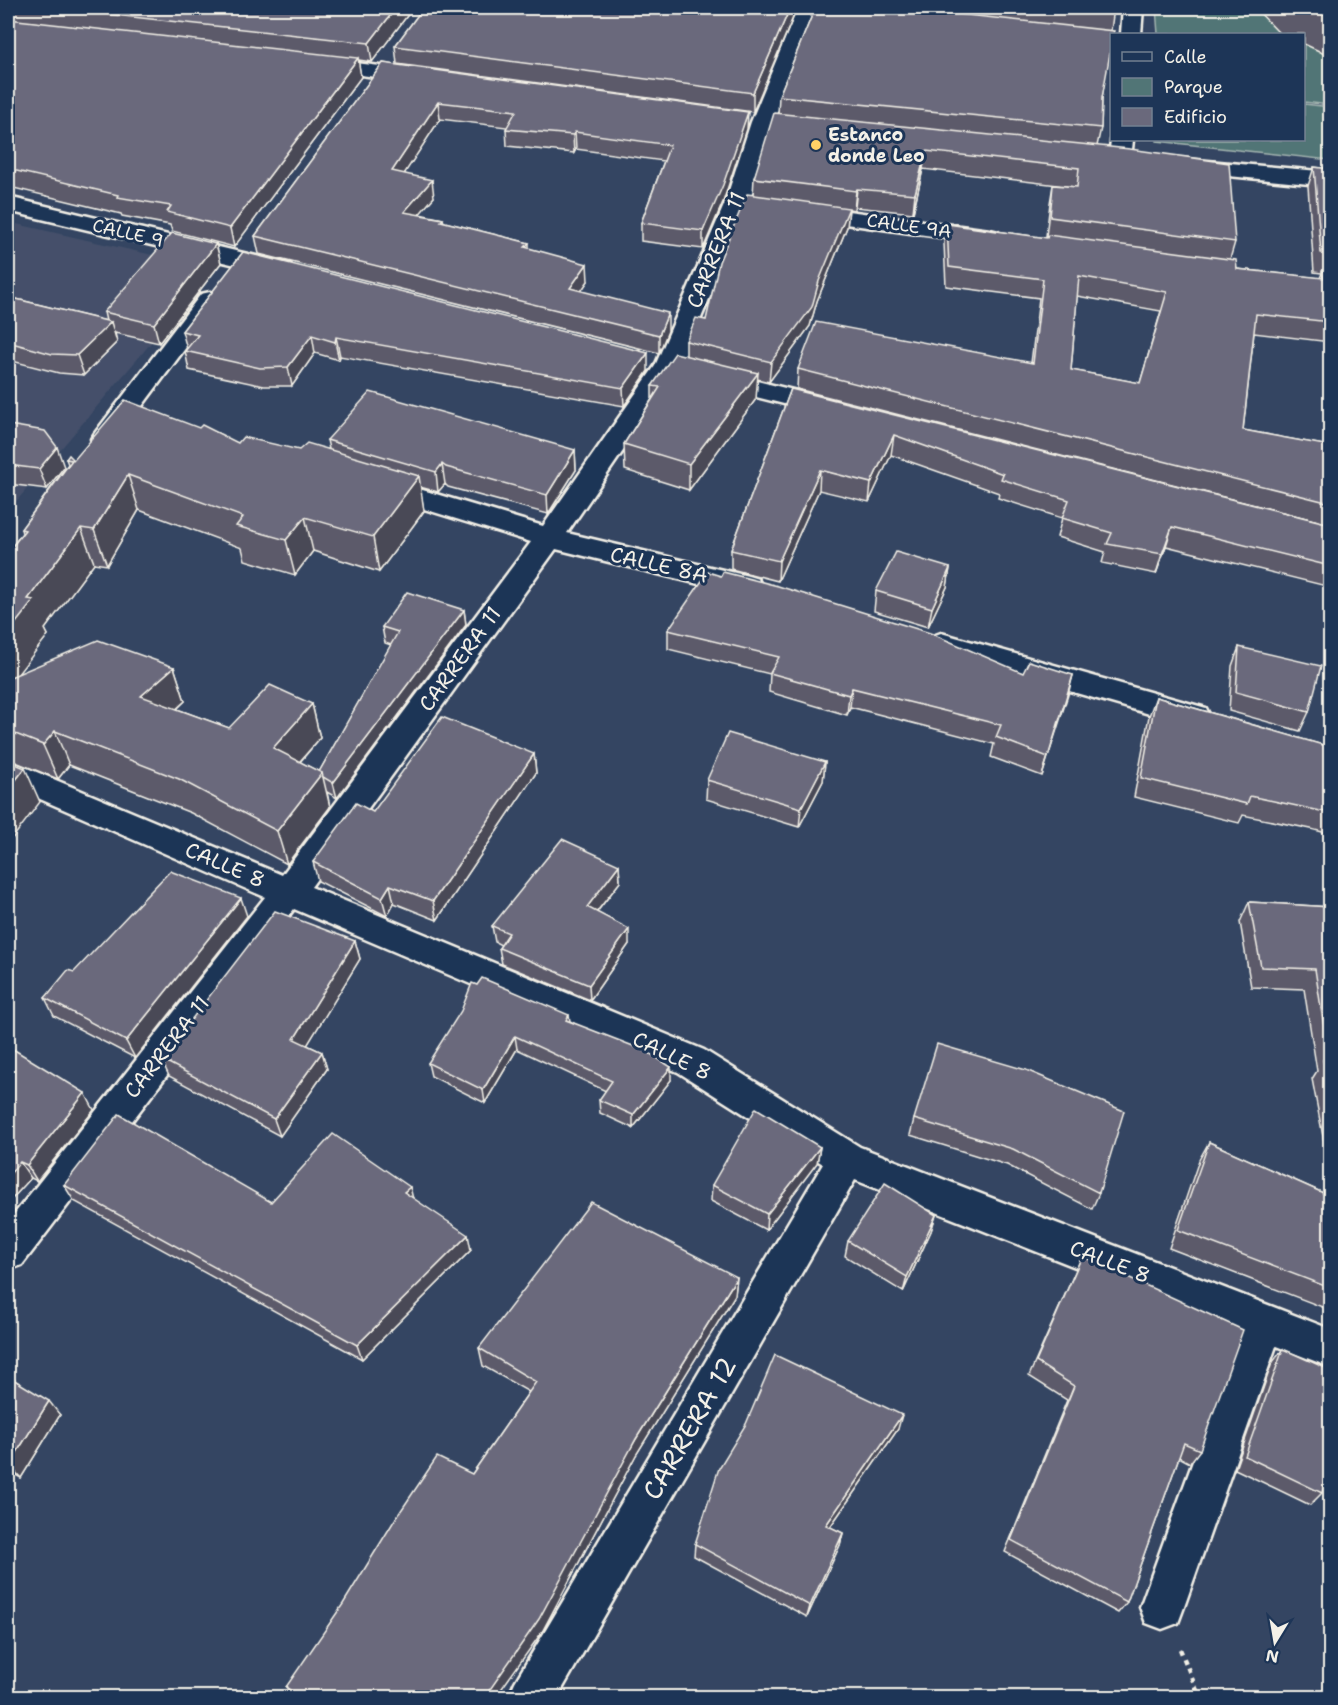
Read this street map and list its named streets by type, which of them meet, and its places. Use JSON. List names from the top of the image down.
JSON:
{
  "streets": {
    "street": [
      "CALLE 9A",
      "CALLE 9",
      "CARRERA 11",
      "CALLE 8A",
      "CALLE 8",
      "CARRERA 12"
    ]
  },
  "crossings": [
    ["CARRERA 11", "CALLE 8A"],
    ["CARRERA 11", "CALLE 8"],
    ["CALLE 8", "CARRERA 12"]
  ],
  "places": ["Estanco donde Leo"],
  "legend": ["Calle", "Parque", "Edificio"],
  "north": "bottom"
}
